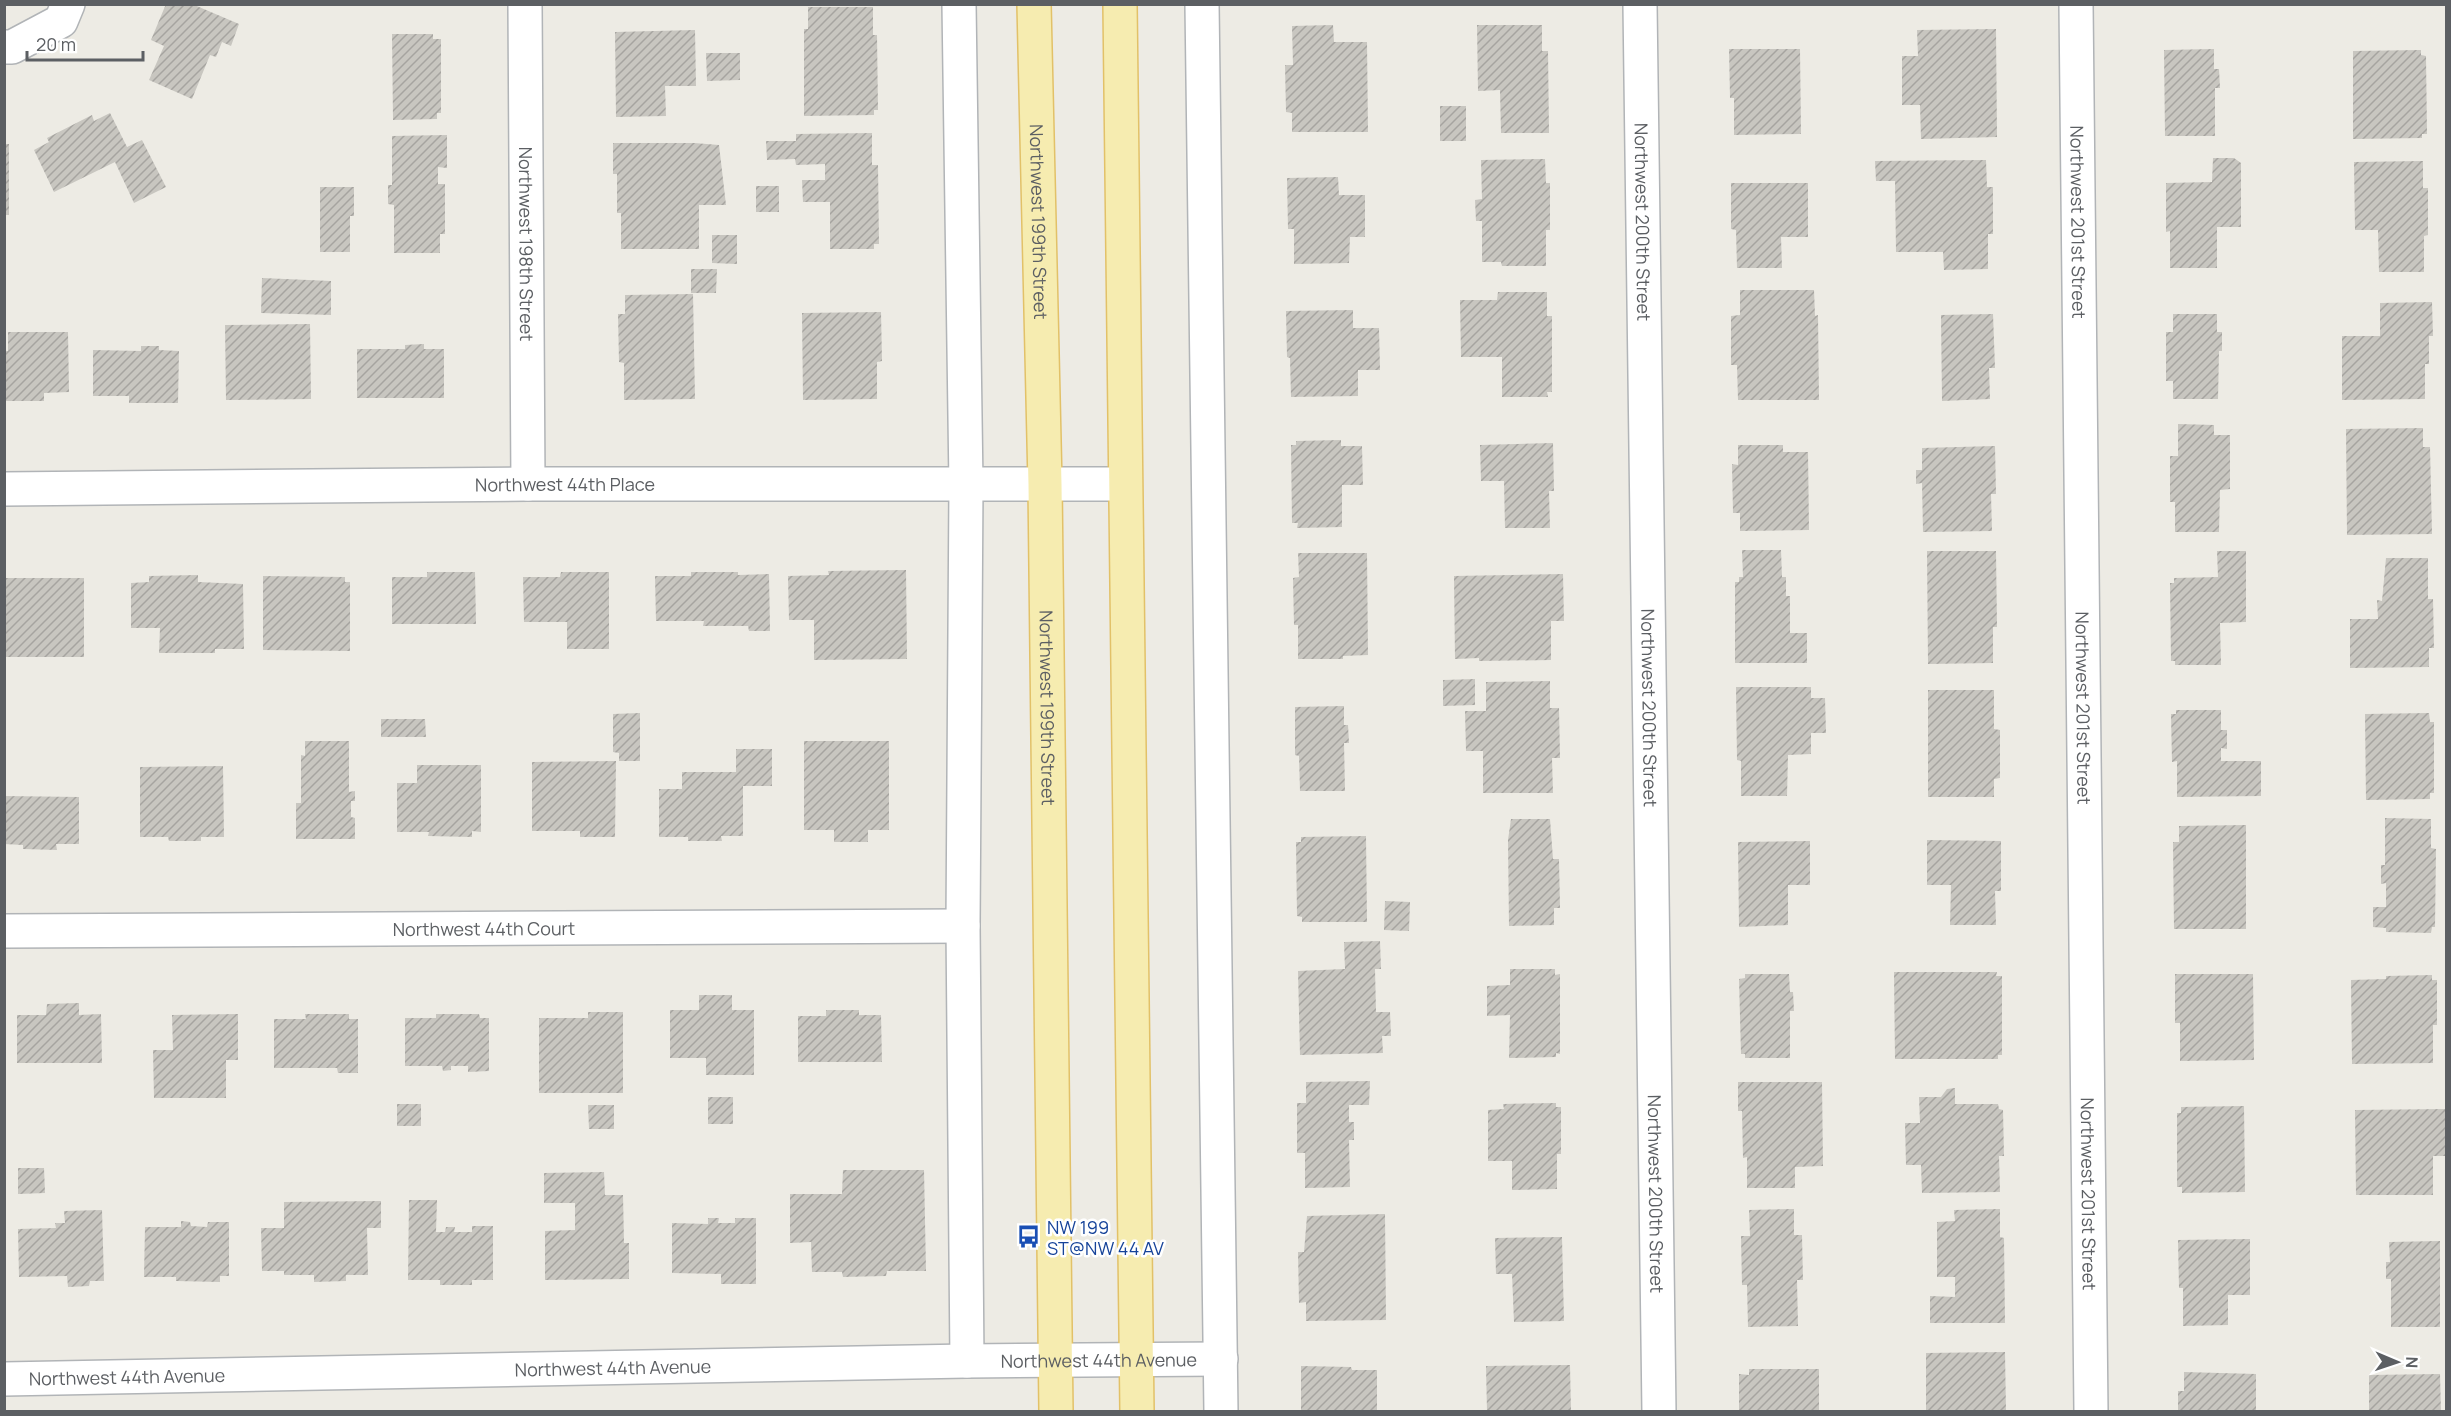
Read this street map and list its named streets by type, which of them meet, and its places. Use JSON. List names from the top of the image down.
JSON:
{
  "streets": {
    "main road": ["Northwest 199th Street"],
    "street": [
      "Northwest 200th Street",
      "Northwest 201st Street",
      "Northwest 198th Street",
      "Northwest 44th Place",
      "Northwest 44th Court",
      "Northwest 44th Avenue"
    ]
  },
  "crossings": [
    ["Northwest 199th Street", "Northwest 44th Place"],
    ["Northwest 199th Street", "Northwest 44th Avenue"],
    ["Northwest 198th Street", "Northwest 44th Place"]
  ],
  "places": {
    "bus stop": ["NW 199 ST@NW 44 AV"]
  },
  "scale_bar": "20 m",
  "north": "right"
}
